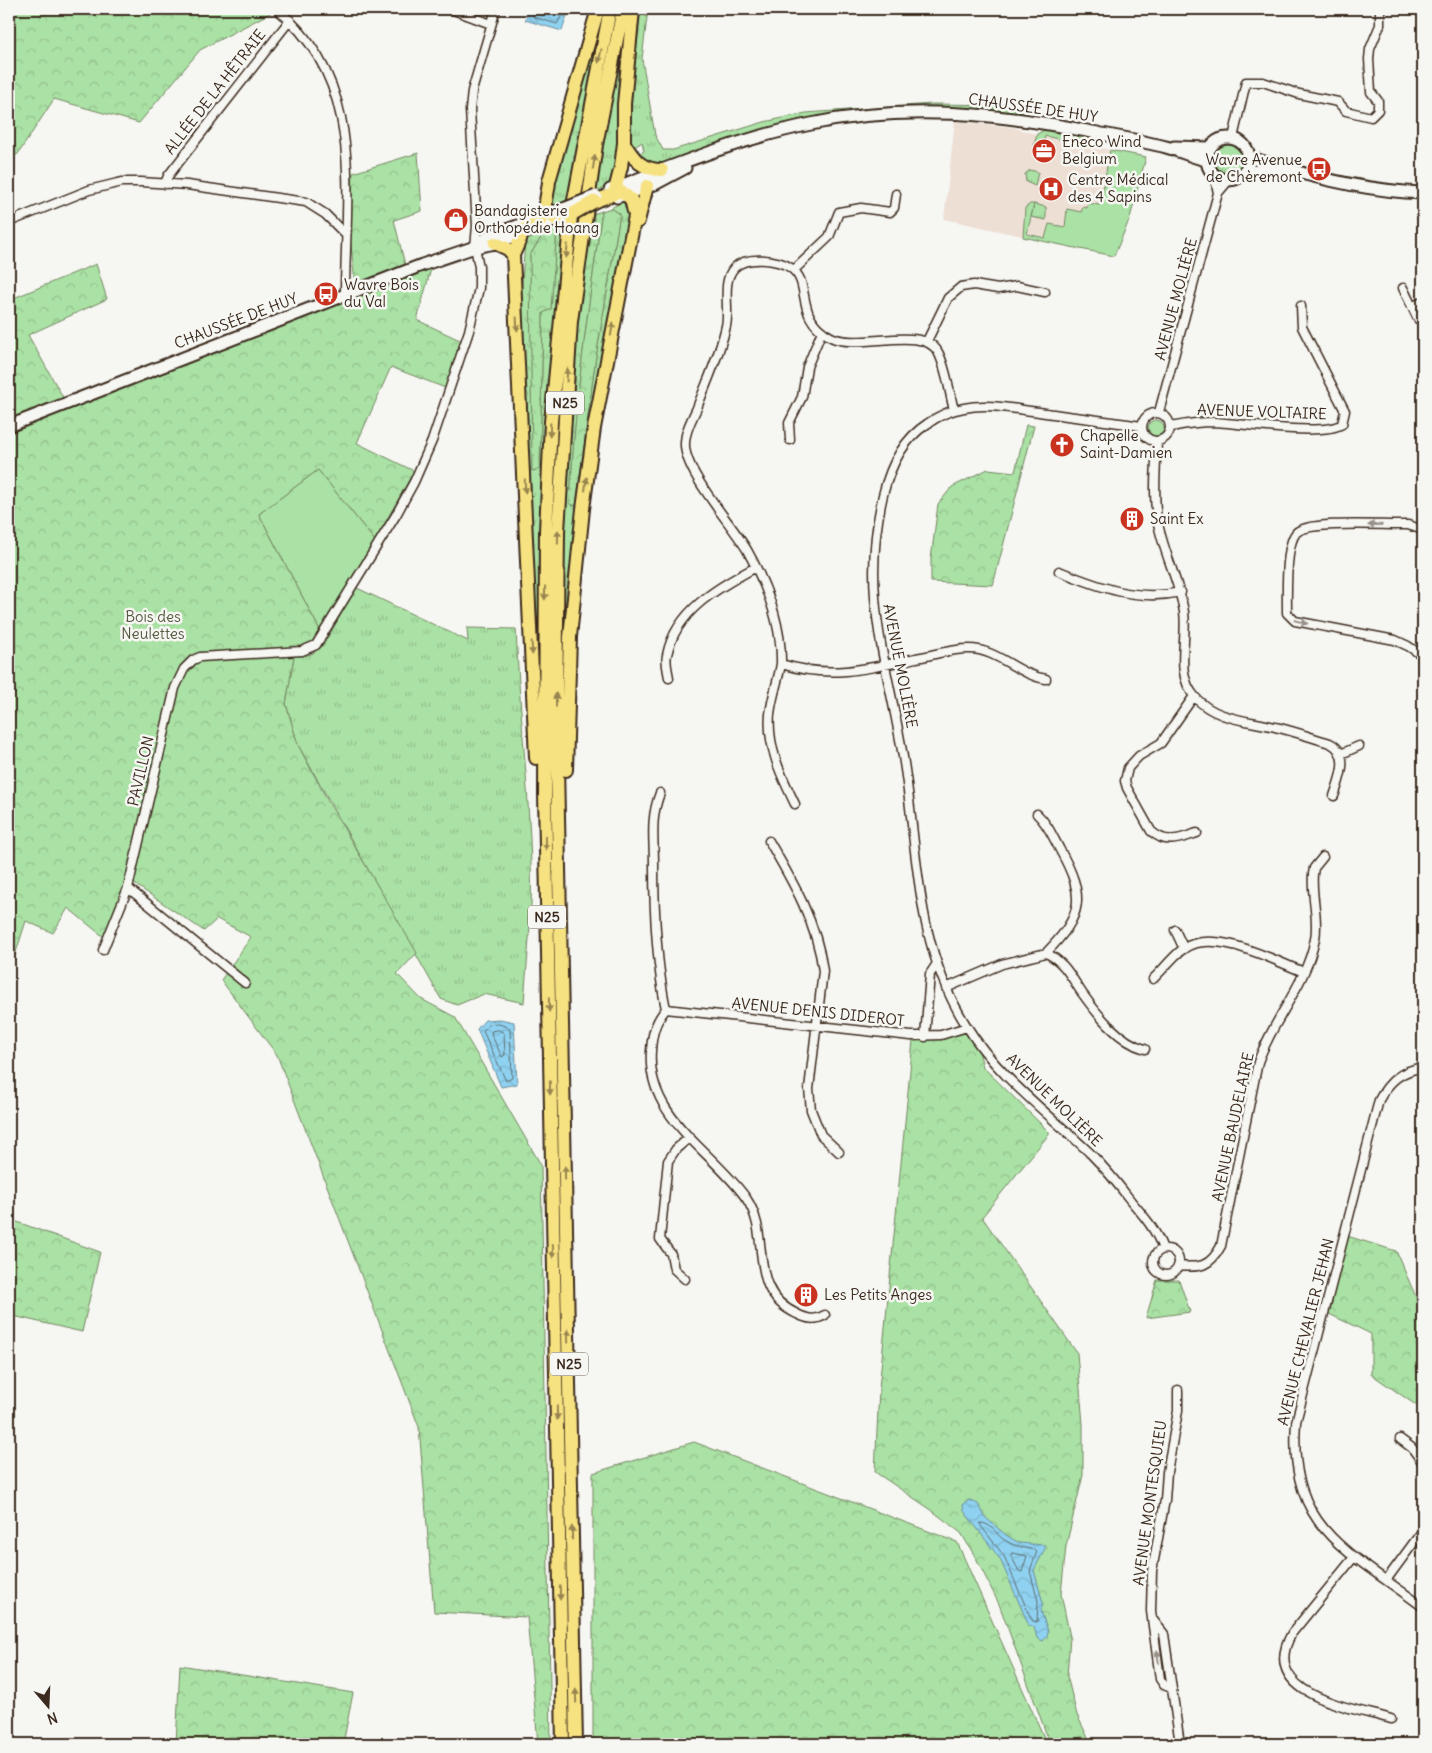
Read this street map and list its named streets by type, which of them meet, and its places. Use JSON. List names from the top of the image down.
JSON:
{
  "streets": {
    "highway": ["N25"],
    "main road": ["CHAUSSÉE DE HUY"],
    "street": [
      "ALLÉE DE LA HÊTRAIE",
      "AVENUE MOLIÈRE",
      "AVENUE VOLTAIRE",
      "PAVILLON",
      "AVENUE DENIS DIDEROT",
      "AVENUE BAUDELAIRE",
      "AVENUE CHEVALIER JEHAN",
      "AVENUE MONTESQUIEU"
    ]
  },
  "crossings": [
    ["CHAUSSÉE DE HUY", "AVENUE MOLIÈRE"],
    ["CHAUSSÉE DE HUY", "PAVILLON"],
    ["AVENUE MOLIÈRE", "AVENUE VOLTAIRE"],
    ["AVENUE MOLIÈRE", "AVENUE DENIS DIDEROT"],
    ["AVENUE MOLIÈRE", "AVENUE BAUDELAIRE"]
  ],
  "parks": ["Bois des Neulettes"],
  "places": {
    "office": ["Eneco Wind Belgium"],
    "bus stop": ["Wavre Avenue de Chèremont", "Wavre Bois du Val"],
    "hospital": ["Centre Médical des 4 Sapins"],
    "shop": ["Bandagisterie Orthopédie Hoang"],
    "church": ["Chapelle Saint-Damien"],
    "building": ["Saint Ex", "Les Petits Anges"]
  },
  "north": "bottom"
}
